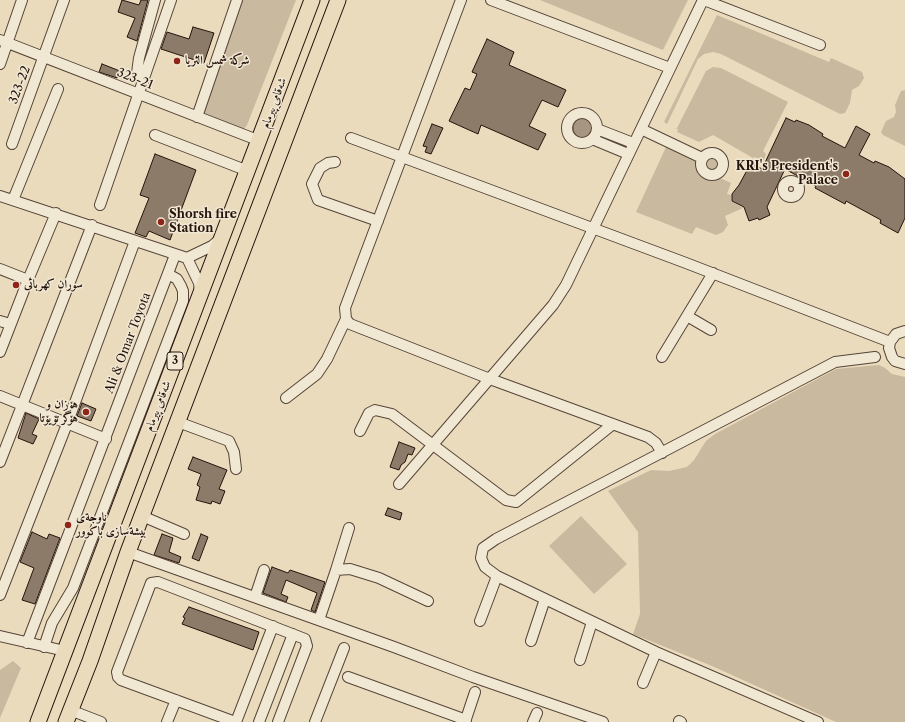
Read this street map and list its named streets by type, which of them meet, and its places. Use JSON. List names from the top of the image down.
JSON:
{
  "streets": {
    "highway": ["شەقامی پیرمام", "3"],
    "street": ["323-21", "323-22", "Ali & Omar Toyota"]
  },
  "crossings": [
    ["323-21", "323-22"],
    ["323-21", "شەقامی پیرمام"]
  ],
  "places": [
    "شركة شمس الثريا",
    "KRI's President's Palace",
    "Shorsh fire Station",
    "سوران کهربائی",
    "هۆزان و هۆگر تۆیۆتا",
    "ناوجةى بيشةسازى باكوور"
  ]
}
